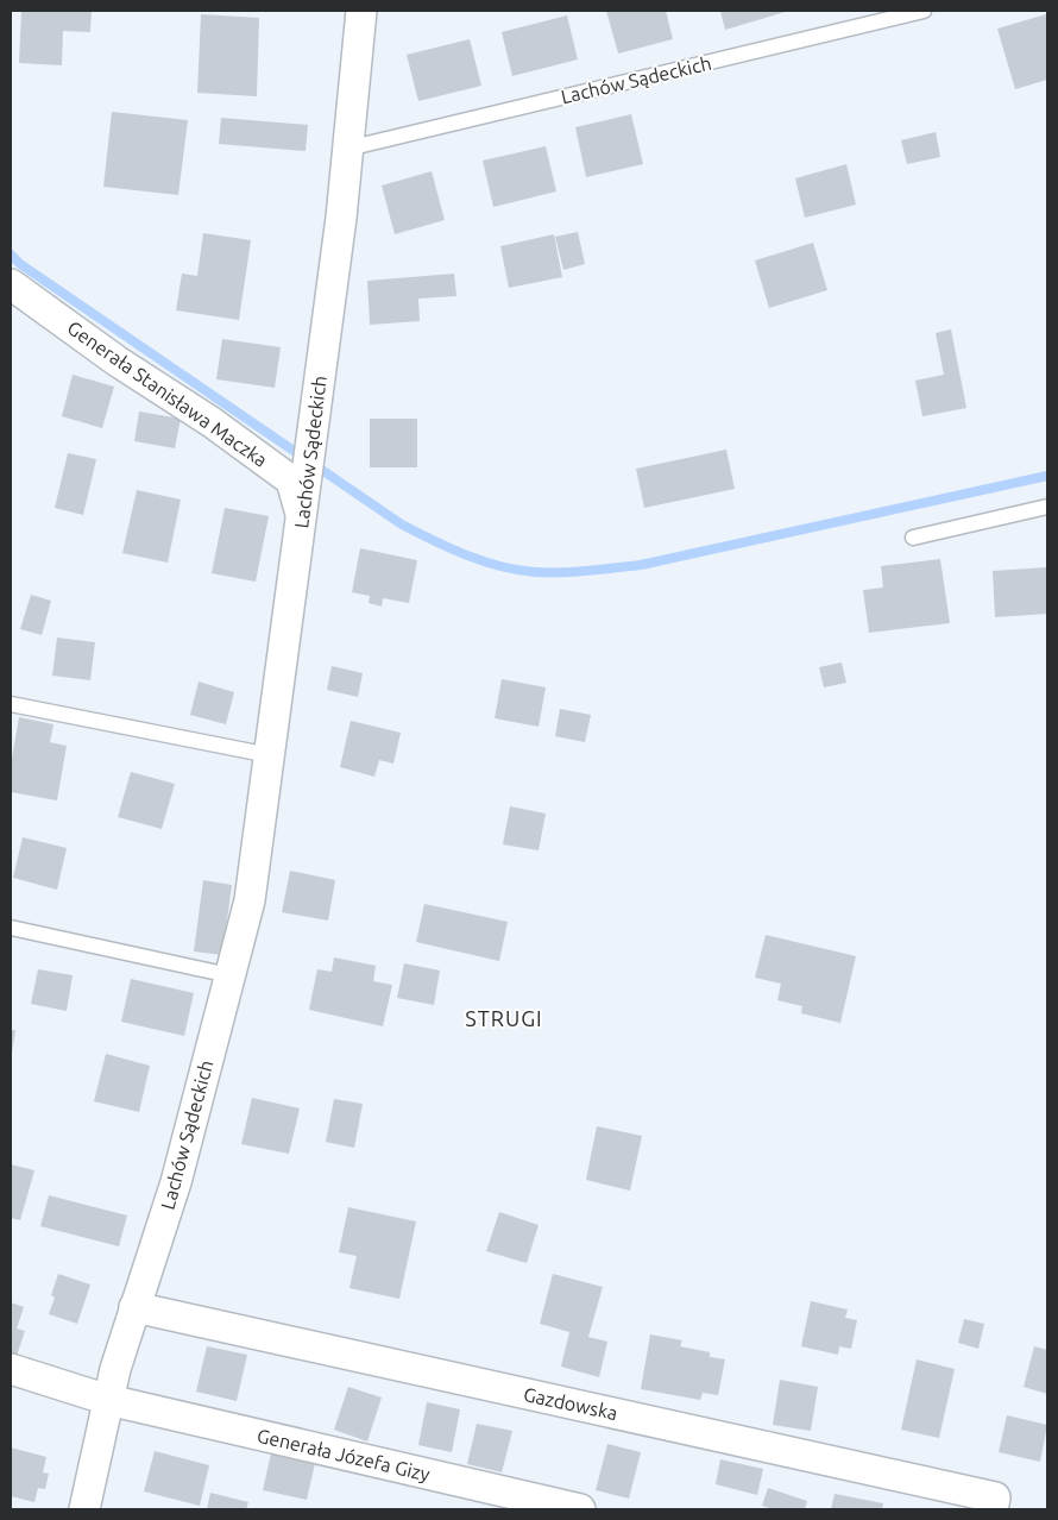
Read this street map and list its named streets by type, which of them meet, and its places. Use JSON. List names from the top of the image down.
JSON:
{
  "streets": {
    "street": [
      "Lachów Sądeckich",
      "Generała Stanisława Maczka",
      "Gazdowska",
      "Generała Józefa Gizy"
    ]
  },
  "crossings": [
    ["Lachów Sądeckich", "Generała Stanisława Maczka"],
    ["Lachów Sądeckich", "Gazdowska"],
    ["Lachów Sądeckich", "Generała Józefa Gizy"]
  ],
  "districts": ["STRUGI"]
}
